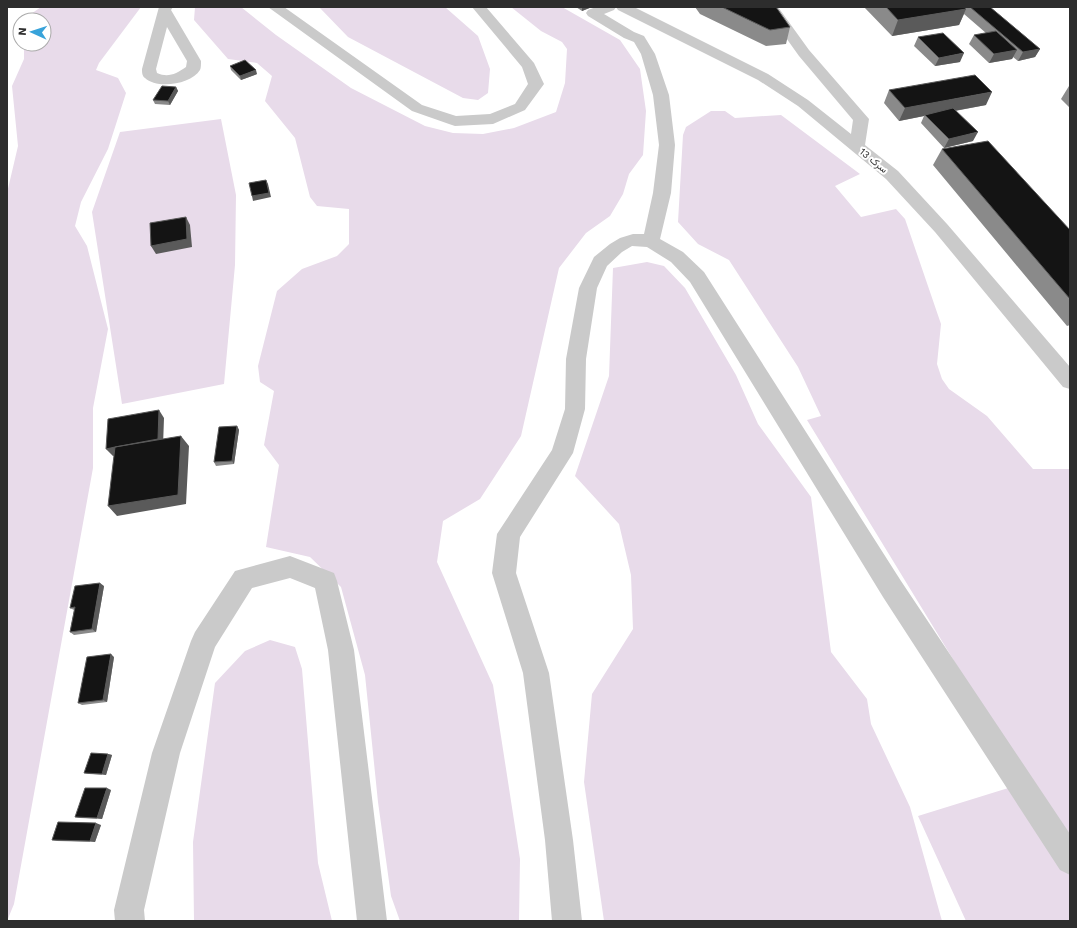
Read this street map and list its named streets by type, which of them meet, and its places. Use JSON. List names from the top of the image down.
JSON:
{
  "streets": {
    "street": ["سرک 13"]
  },
  "north": "left"
}
